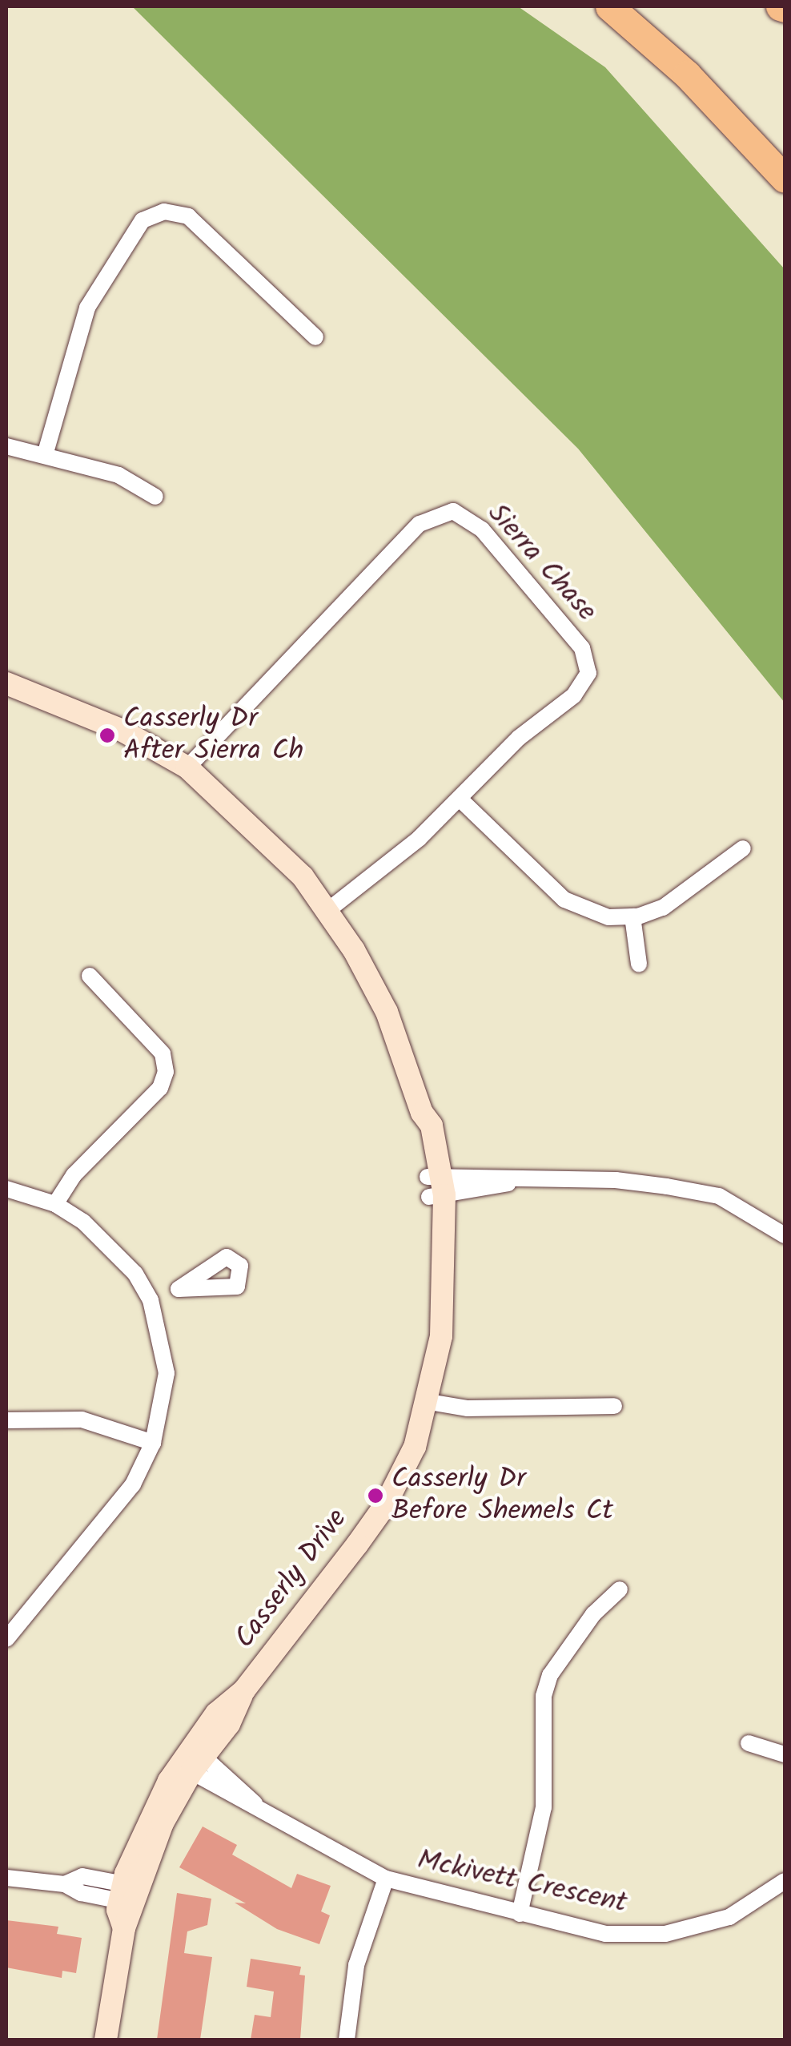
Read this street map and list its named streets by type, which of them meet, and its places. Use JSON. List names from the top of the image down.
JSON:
{
  "streets": {
    "street": ["Sierra Chase", "Casserly Drive", "Mckivett Crescent"]
  },
  "crossings": [
    ["Sierra Chase", "Casserly Drive"],
    ["Casserly Drive", "Mckivett Crescent"]
  ],
  "places": ["Casserly Dr After Sierra Ch", "Casserly Dr Before Shemels Ct"]
}
